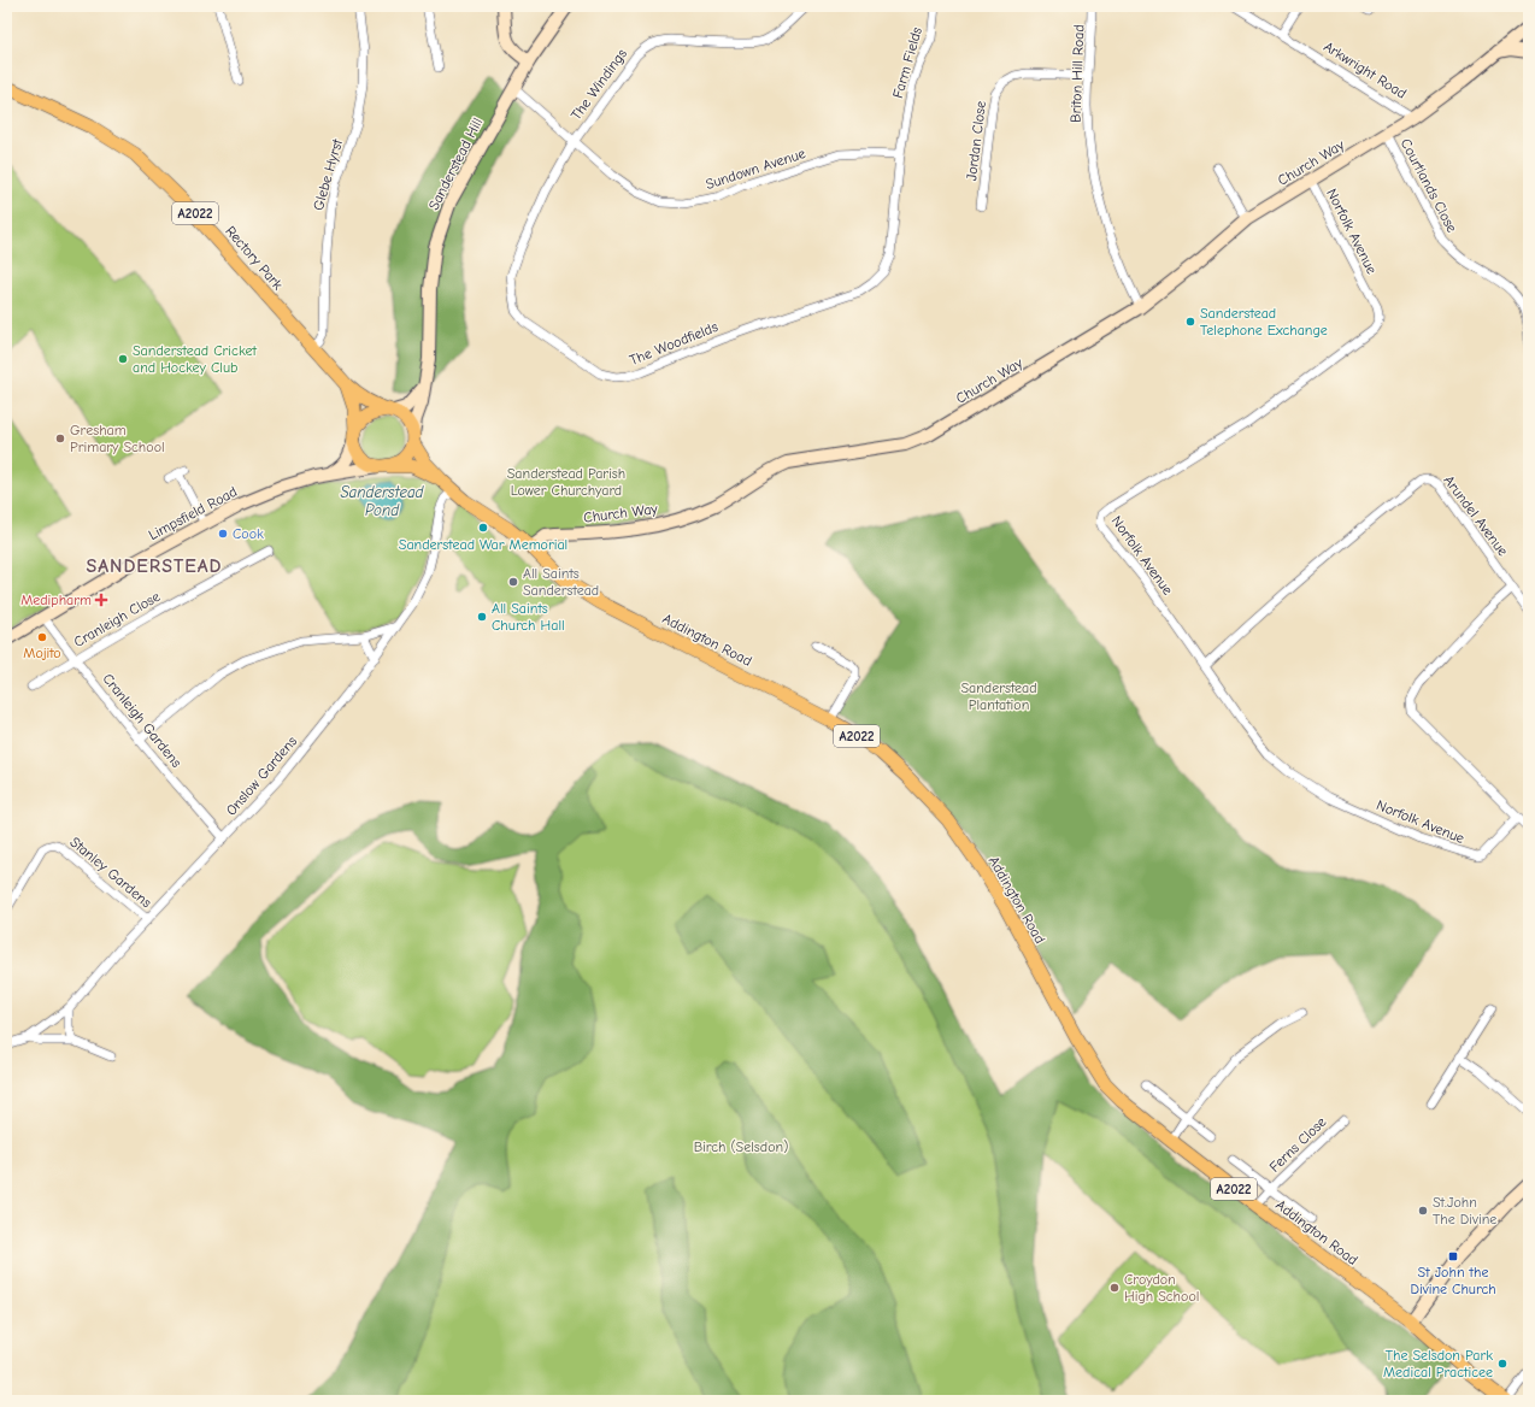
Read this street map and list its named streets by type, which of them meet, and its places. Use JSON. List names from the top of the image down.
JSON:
{
  "streets": {
    "main road": ["A2022", "Rectory Park", "Addington Road"],
    "street": [
      "Farm Fields",
      "Arkwright Road",
      "Briton Hill Road",
      "The Windings",
      "Jordan Close",
      "Church Way",
      "Sanderstead Hill",
      "Sundown Avenue",
      "Glebe Hyrst",
      "Courtlands Close",
      "Norfolk Avenue",
      "The Woodfields",
      "Limpsfield Road",
      "Arundel Avenue",
      "Cranleigh Close",
      "Cranleigh Gardens",
      "Onslow Gardens",
      "Stanley Gardens",
      "Ferns Close"
    ]
  },
  "crossings": [
    ["Farm Fields", "Sundown Avenue"],
    ["Farm Fields", "The Woodfields"],
    ["Arkwright Road", "Church Way"],
    ["Briton Hill Road", "Jordan Close"],
    ["Briton Hill Road", "Church Way"],
    ["The Windings", "Sundown Avenue"],
    ["The Windings", "The Woodfields"],
    ["Church Way", "Courtlands Close"],
    ["Church Way", "Norfolk Avenue"],
    ["Church Way", "Addington Road"],
    ["Sanderstead Hill", "Sundown Avenue"],
    ["Sanderstead Hill", "A2022"],
    ["Sanderstead Hill", "Rectory Park"],
    ["Sanderstead Hill", "Limpsfield Road"],
    ["Sundown Avenue", "The Woodfields"],
    ["Glebe Hyrst", "Rectory Park"],
    ["A2022", "Rectory Park"],
    ["A2022", "Limpsfield Road"],
    ["A2022", "Addington Road"],
    ["A2022", "Onslow Gardens"],
    ["Norfolk Avenue", "Arundel Avenue"],
    ["Rectory Park", "Limpsfield Road"],
    ["Limpsfield Road", "Cranleigh Gardens"],
    ["Cranleigh Close", "Cranleigh Gardens"],
    ["Addington Road", "Onslow Gardens"],
    ["Addington Road", "Ferns Close"],
    ["Cranleigh Gardens", "Onslow Gardens"],
    ["Onslow Gardens", "Stanley Gardens"]
  ],
  "districts": ["SANDERSTEAD"],
  "water": ["Sanderstead Pond"],
  "parks": ["Sanderstead Parish Lower Churchyard", "Sanderstead Plantation", "Birch (Selsdon)"],
  "places": {
    "other": [
      "Sanderstead Telephone Exchange",
      "Sanderstead Cricket and Hockey Club",
      "Gresham Primary School",
      "Sanderstead War Memorial",
      "Cook",
      "All Saints Sanderstead",
      "All Saints Church Hall",
      "Mojito",
      "St.John The Divine",
      "Croydon High School",
      "The Selsdon Park Medical Practicee"
    ],
    "health": ["Medipharm"],
    "transit": ["St John the Divine Church"]
  }
}
